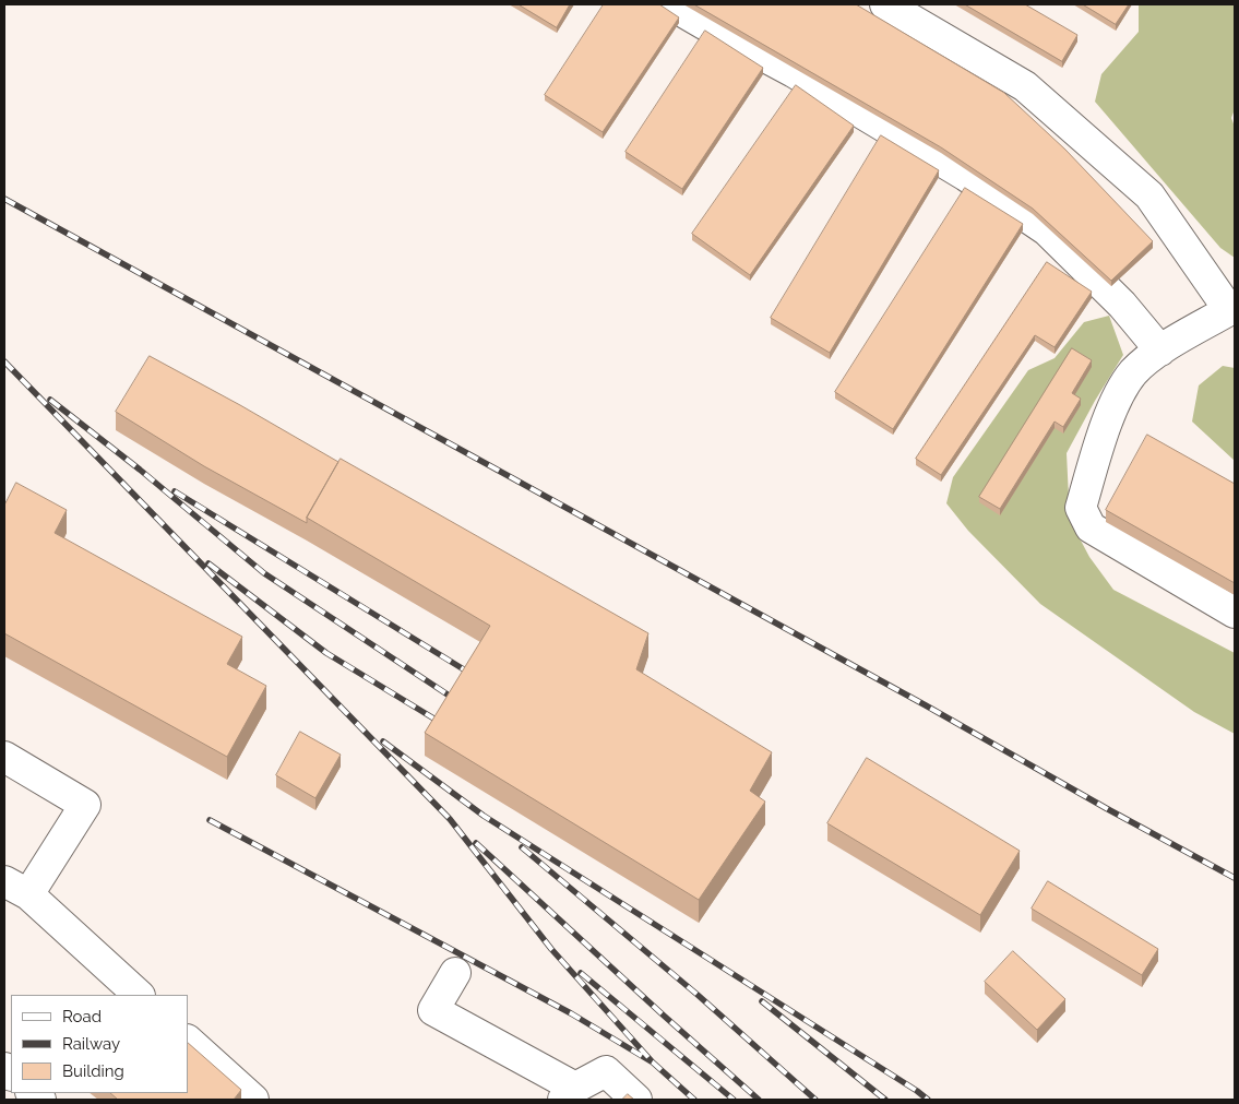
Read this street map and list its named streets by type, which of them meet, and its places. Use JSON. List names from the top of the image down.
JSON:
{
  "legend": ["Road", "Railway", "Building"]
}
